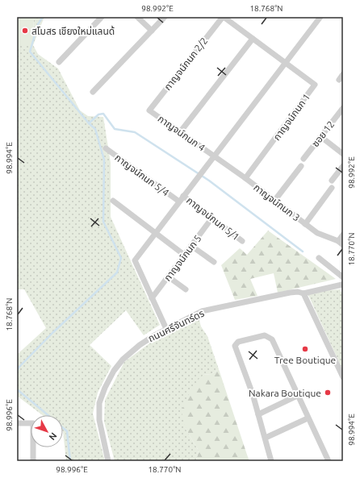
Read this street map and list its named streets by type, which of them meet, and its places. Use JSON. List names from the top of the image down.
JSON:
{
  "streets": {
    "street": [
      "กาญจน์กนก 2/2",
      "กาญจน์กนก 1",
      "กาญจน์กนก 4",
      "ซอย 12",
      "กาญจน์กนก 5/4",
      "กาญจน์กนก 3",
      "กาญจน์กนก 5/1",
      "กาญจน์กนก 5",
      "ถนนศรีจันทร์ดร"
    ]
  },
  "crossings": [
    ["กาญจน์กนก 2/2", "กาญจน์กนก 4"],
    ["กาญจน์กนก 1", "กาญจน์กนก 3"],
    ["กาญจน์กนก 4", "กาญจน์กนก 3"],
    ["กาญจน์กนก 5/1", "กาญจน์กนก 5"]
  ],
  "places": ["สโมสร เชียงใหม่แลนด้", "Tree Boutique", "Nakara Boutique"],
  "north": "bottom right",
  "coordinates": [
    "98.992°E",
    "18.768°N",
    "98.994°E",
    "18.770°N",
    "98.996°E"
  ]
}
